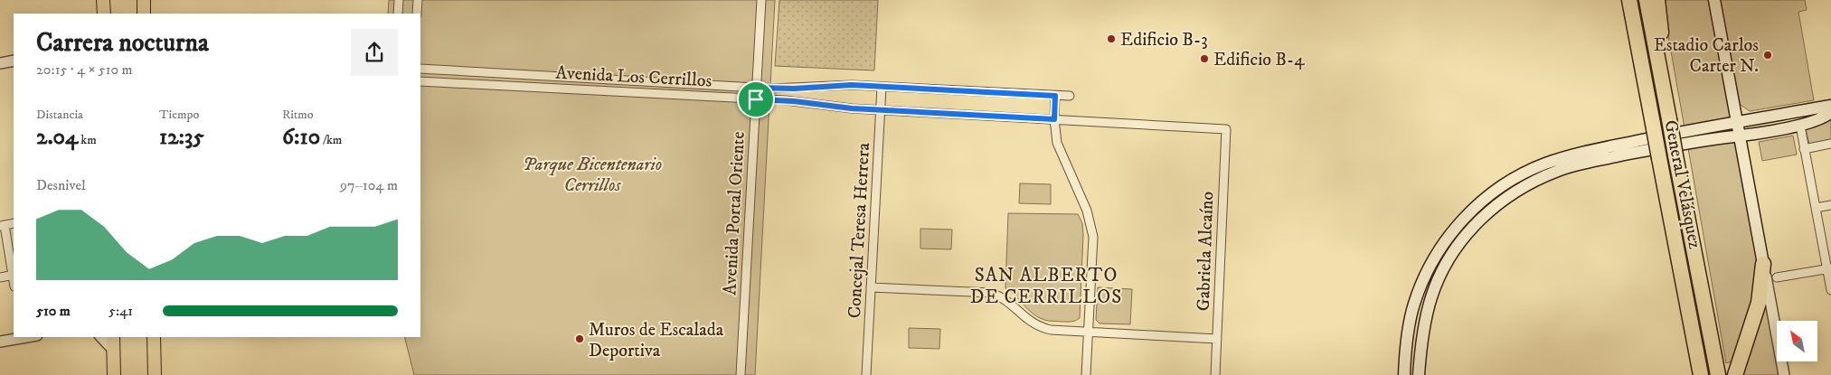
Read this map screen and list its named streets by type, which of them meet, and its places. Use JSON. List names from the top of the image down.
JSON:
{
  "streets": {
    "highway": ["General Velásquez"],
    "street": [
      "Avenida Los Cerrillos",
      "Avenida Portal Oriente",
      "Concejal Teresa Herrera",
      "Gabriela Alcaíno"
    ]
  },
  "crossings": [
    ["Avenida Los Cerrillos", "Avenida Portal Oriente"],
    ["Avenida Los Cerrillos", "Concejal Teresa Herrera"],
    ["Avenida Los Cerrillos", "Gabriela Alcaíno"]
  ],
  "districts": ["SAN ALBERTO DE CERRILLOS"],
  "parks": ["Parque Bicentenario Cerrillos"],
  "places": [
    "Edificio B-3",
    "Estadio Carlos Carter N.",
    "Edificio B-4",
    "Muros de Escalada Deportiva"
  ],
  "north": "top left",
  "page": {
    "heading": ["Carrera nocturna", "20:15 · 4 × 510 m"],
    "stats": [
      ["Distancia", "2.04 km"],
      ["Tiempo", "12:35"],
      ["Ritmo", "6:10 /km"]
    ],
    "chart": ["Desnivel", "97–104 m"],
    "list": [
      {
        "name": "510 m",
        "note": "5:41"
      }
    ]
  }
}
